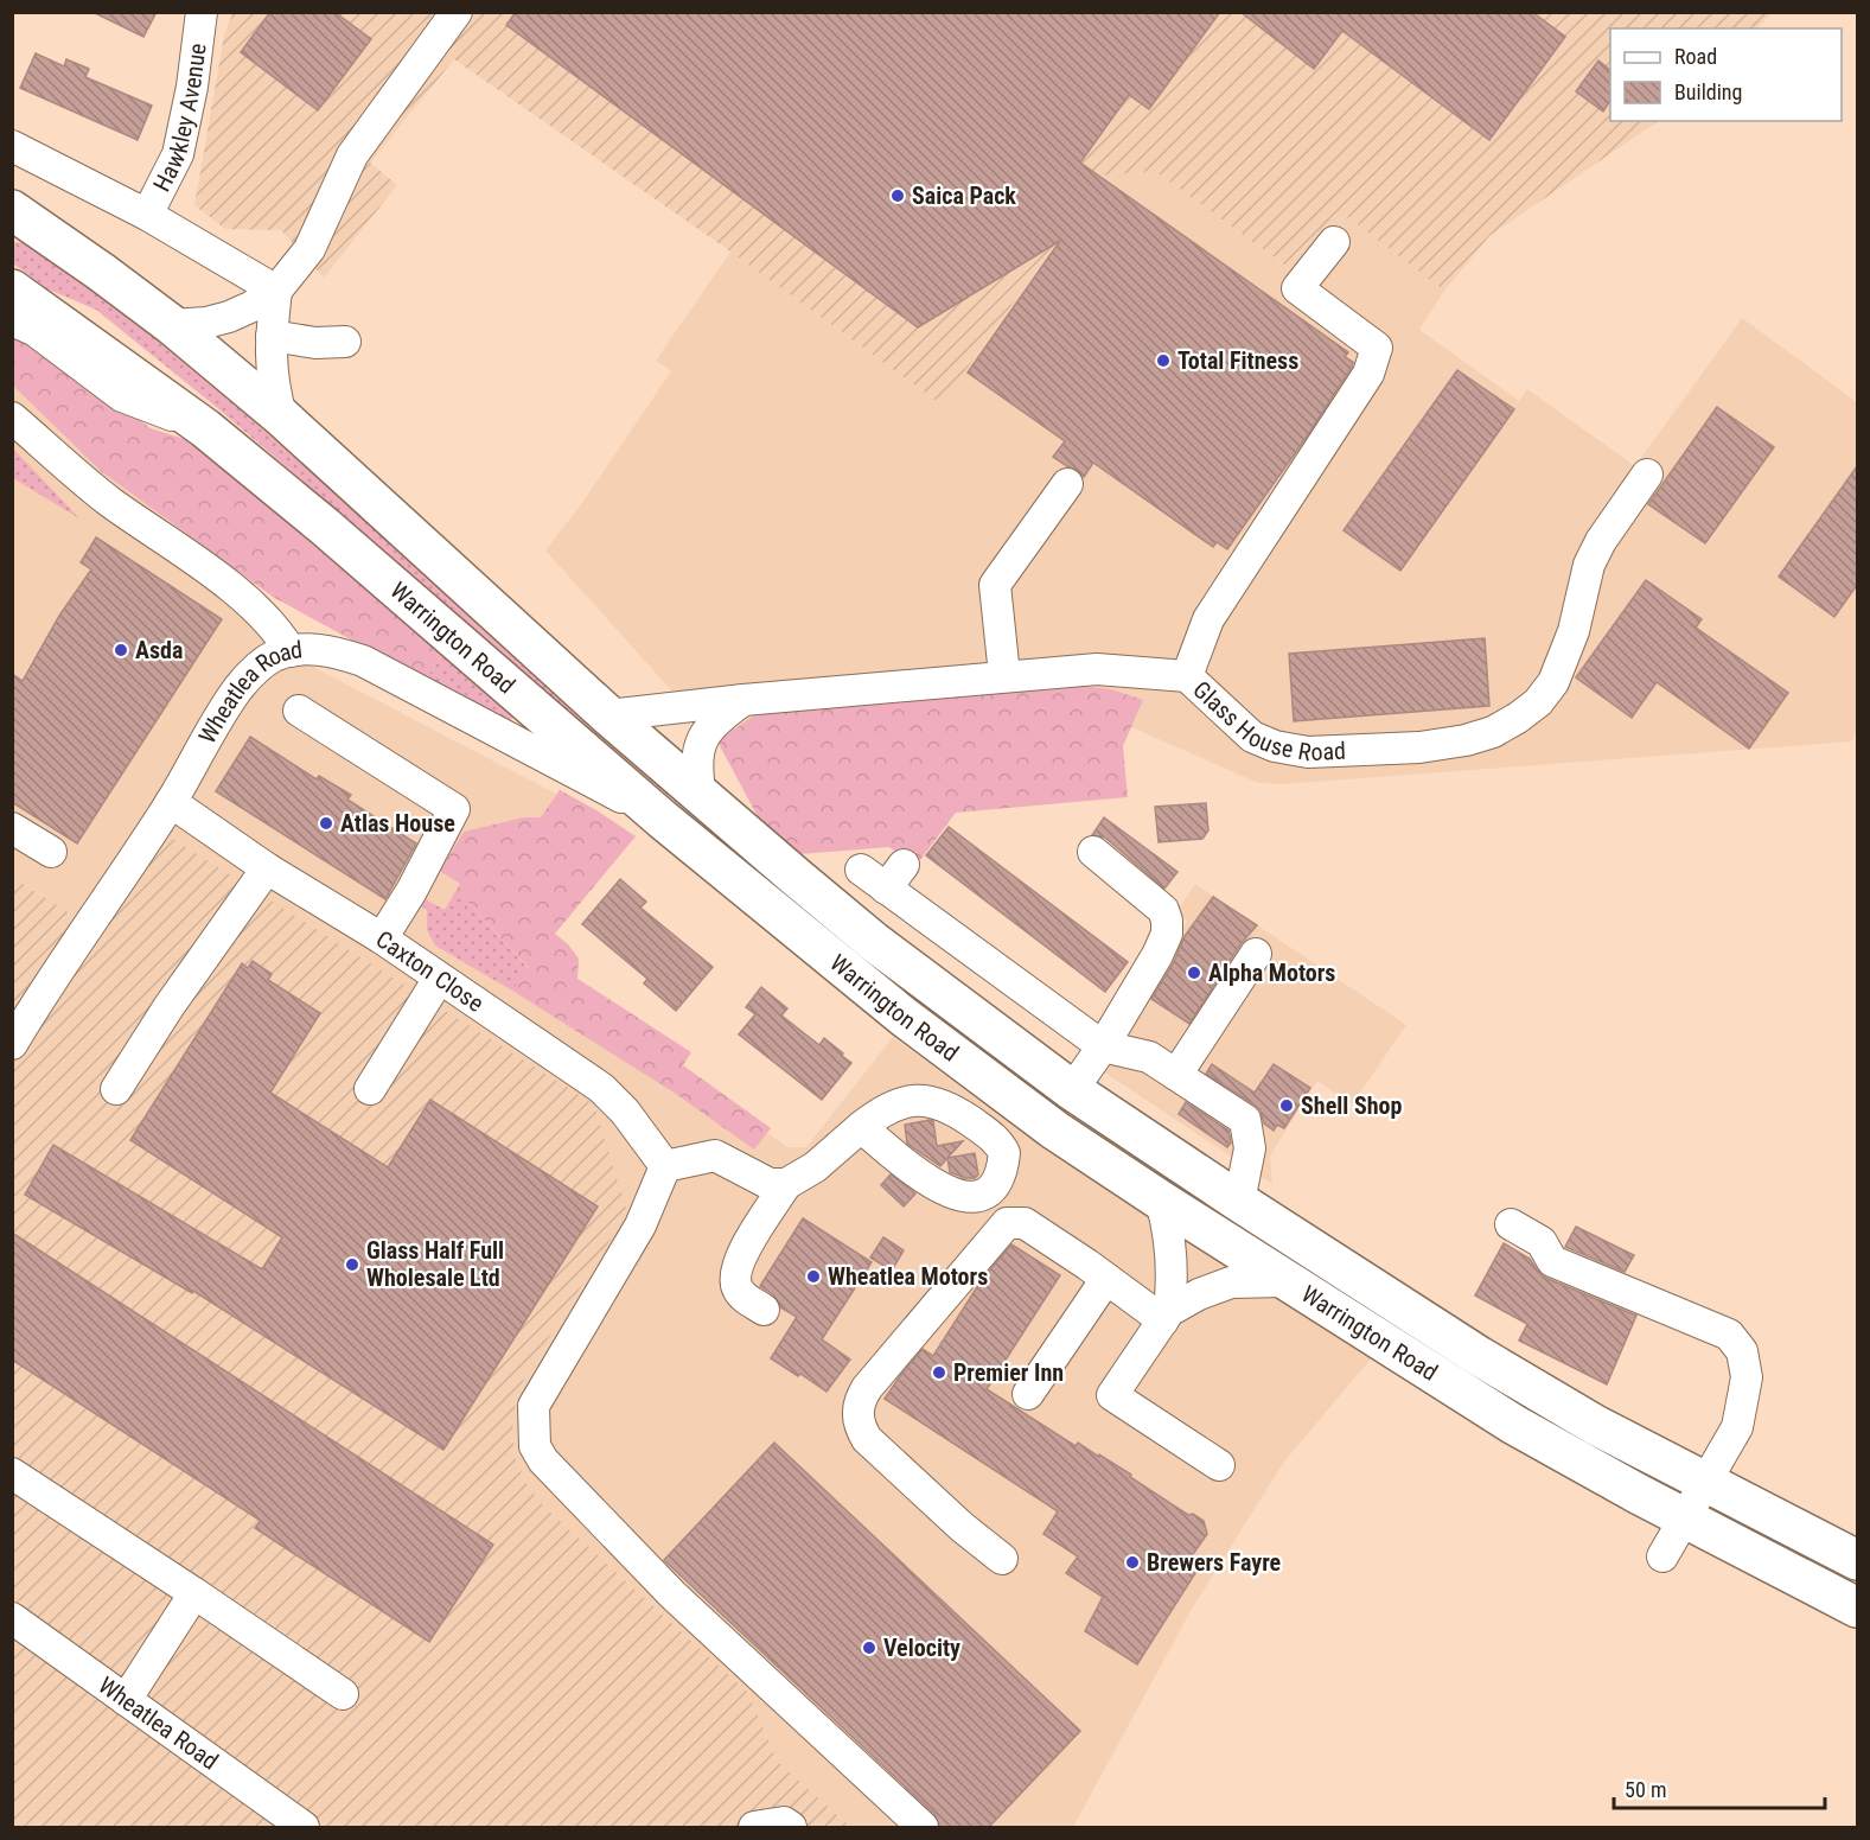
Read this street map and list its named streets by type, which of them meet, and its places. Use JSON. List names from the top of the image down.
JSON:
{
  "streets": {
    "highway": ["Warrington Road"],
    "street": [
      "Hawkley Avenue",
      "Wheatlea Road",
      "Glass House Road",
      "Caxton Close"
    ]
  },
  "crossings": [
    ["Warrington Road", "Wheatlea Road"],
    ["Warrington Road", "Glass House Road"],
    ["Wheatlea Road", "Caxton Close"]
  ],
  "places": [
    "Saica Pack",
    "Total Fitness",
    "Asda",
    "Atlas House",
    "Alpha Motors",
    "Shell Shop",
    "Glass Half Full Wholesale Ltd",
    "Wheatlea Motors",
    "Premier Inn",
    "Brewers Fayre",
    "Velocity"
  ],
  "legend": ["Road", "Building"],
  "scale_bar": "50 m"
}
